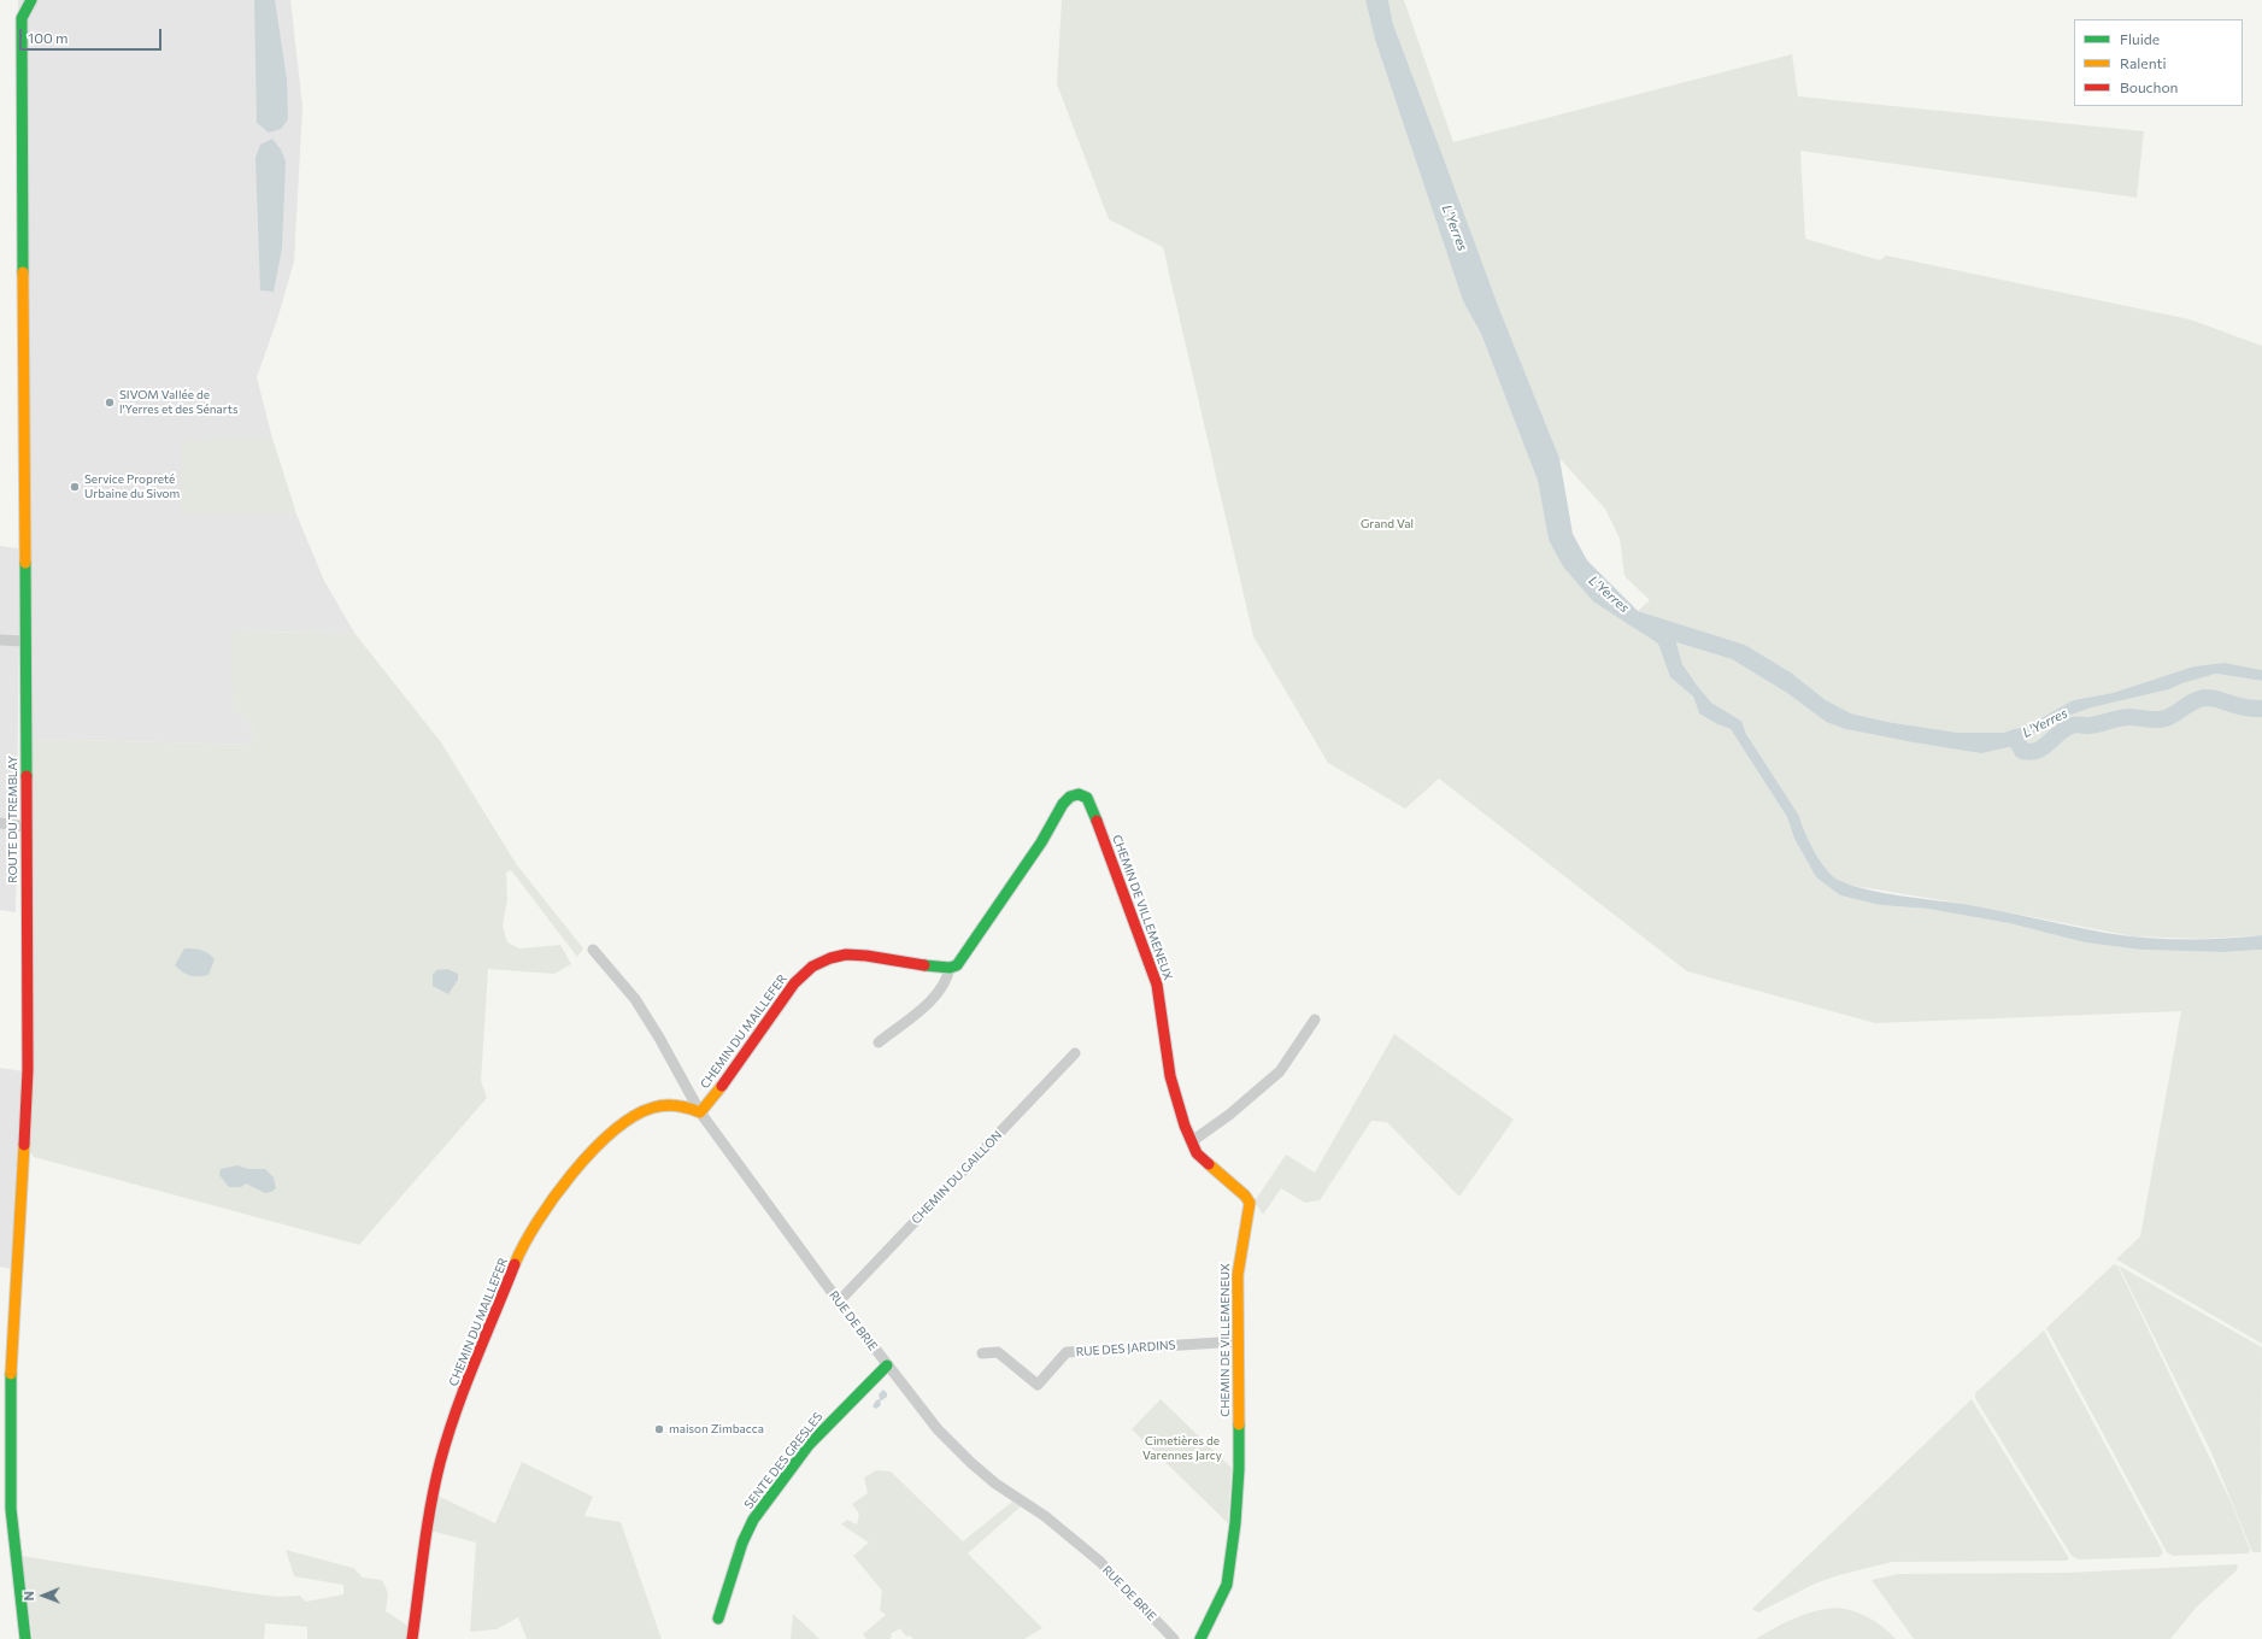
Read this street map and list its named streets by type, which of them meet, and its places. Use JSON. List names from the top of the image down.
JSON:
{
  "streets": {
    "street": [
      "ROUTE DU TREMBLAY",
      "CHEMIN DE VILLEMENEUX",
      "CHEMIN DU MAILLEFER",
      "CHEMIN DU GAILLON",
      "RUE DE BRIE",
      "RUE DES JARDINS",
      "SENTE DES GRESLES"
    ]
  },
  "crossings": [
    ["CHEMIN DE VILLEMENEUX", "CHEMIN DU MAILLEFER"],
    ["CHEMIN DE VILLEMENEUX", "RUE DES JARDINS"],
    ["CHEMIN DU MAILLEFER", "RUE DE BRIE"],
    ["CHEMIN DU GAILLON", "RUE DE BRIE"],
    ["RUE DE BRIE", "SENTE DES GRESLES"]
  ],
  "water": ["L'Yerres"],
  "parks": ["Grand Val", "Cimetières de Varennes Jarcy"],
  "places": ["SIVOM Vallée de l'Yerres et des Sénarts", "Service Propreté Urbaine du Sivom", "maison Zimbacca"],
  "legend": ["Fluide", "Ralenti", "Bouchon"],
  "scale_bar": "100 m",
  "north": "left"
}
